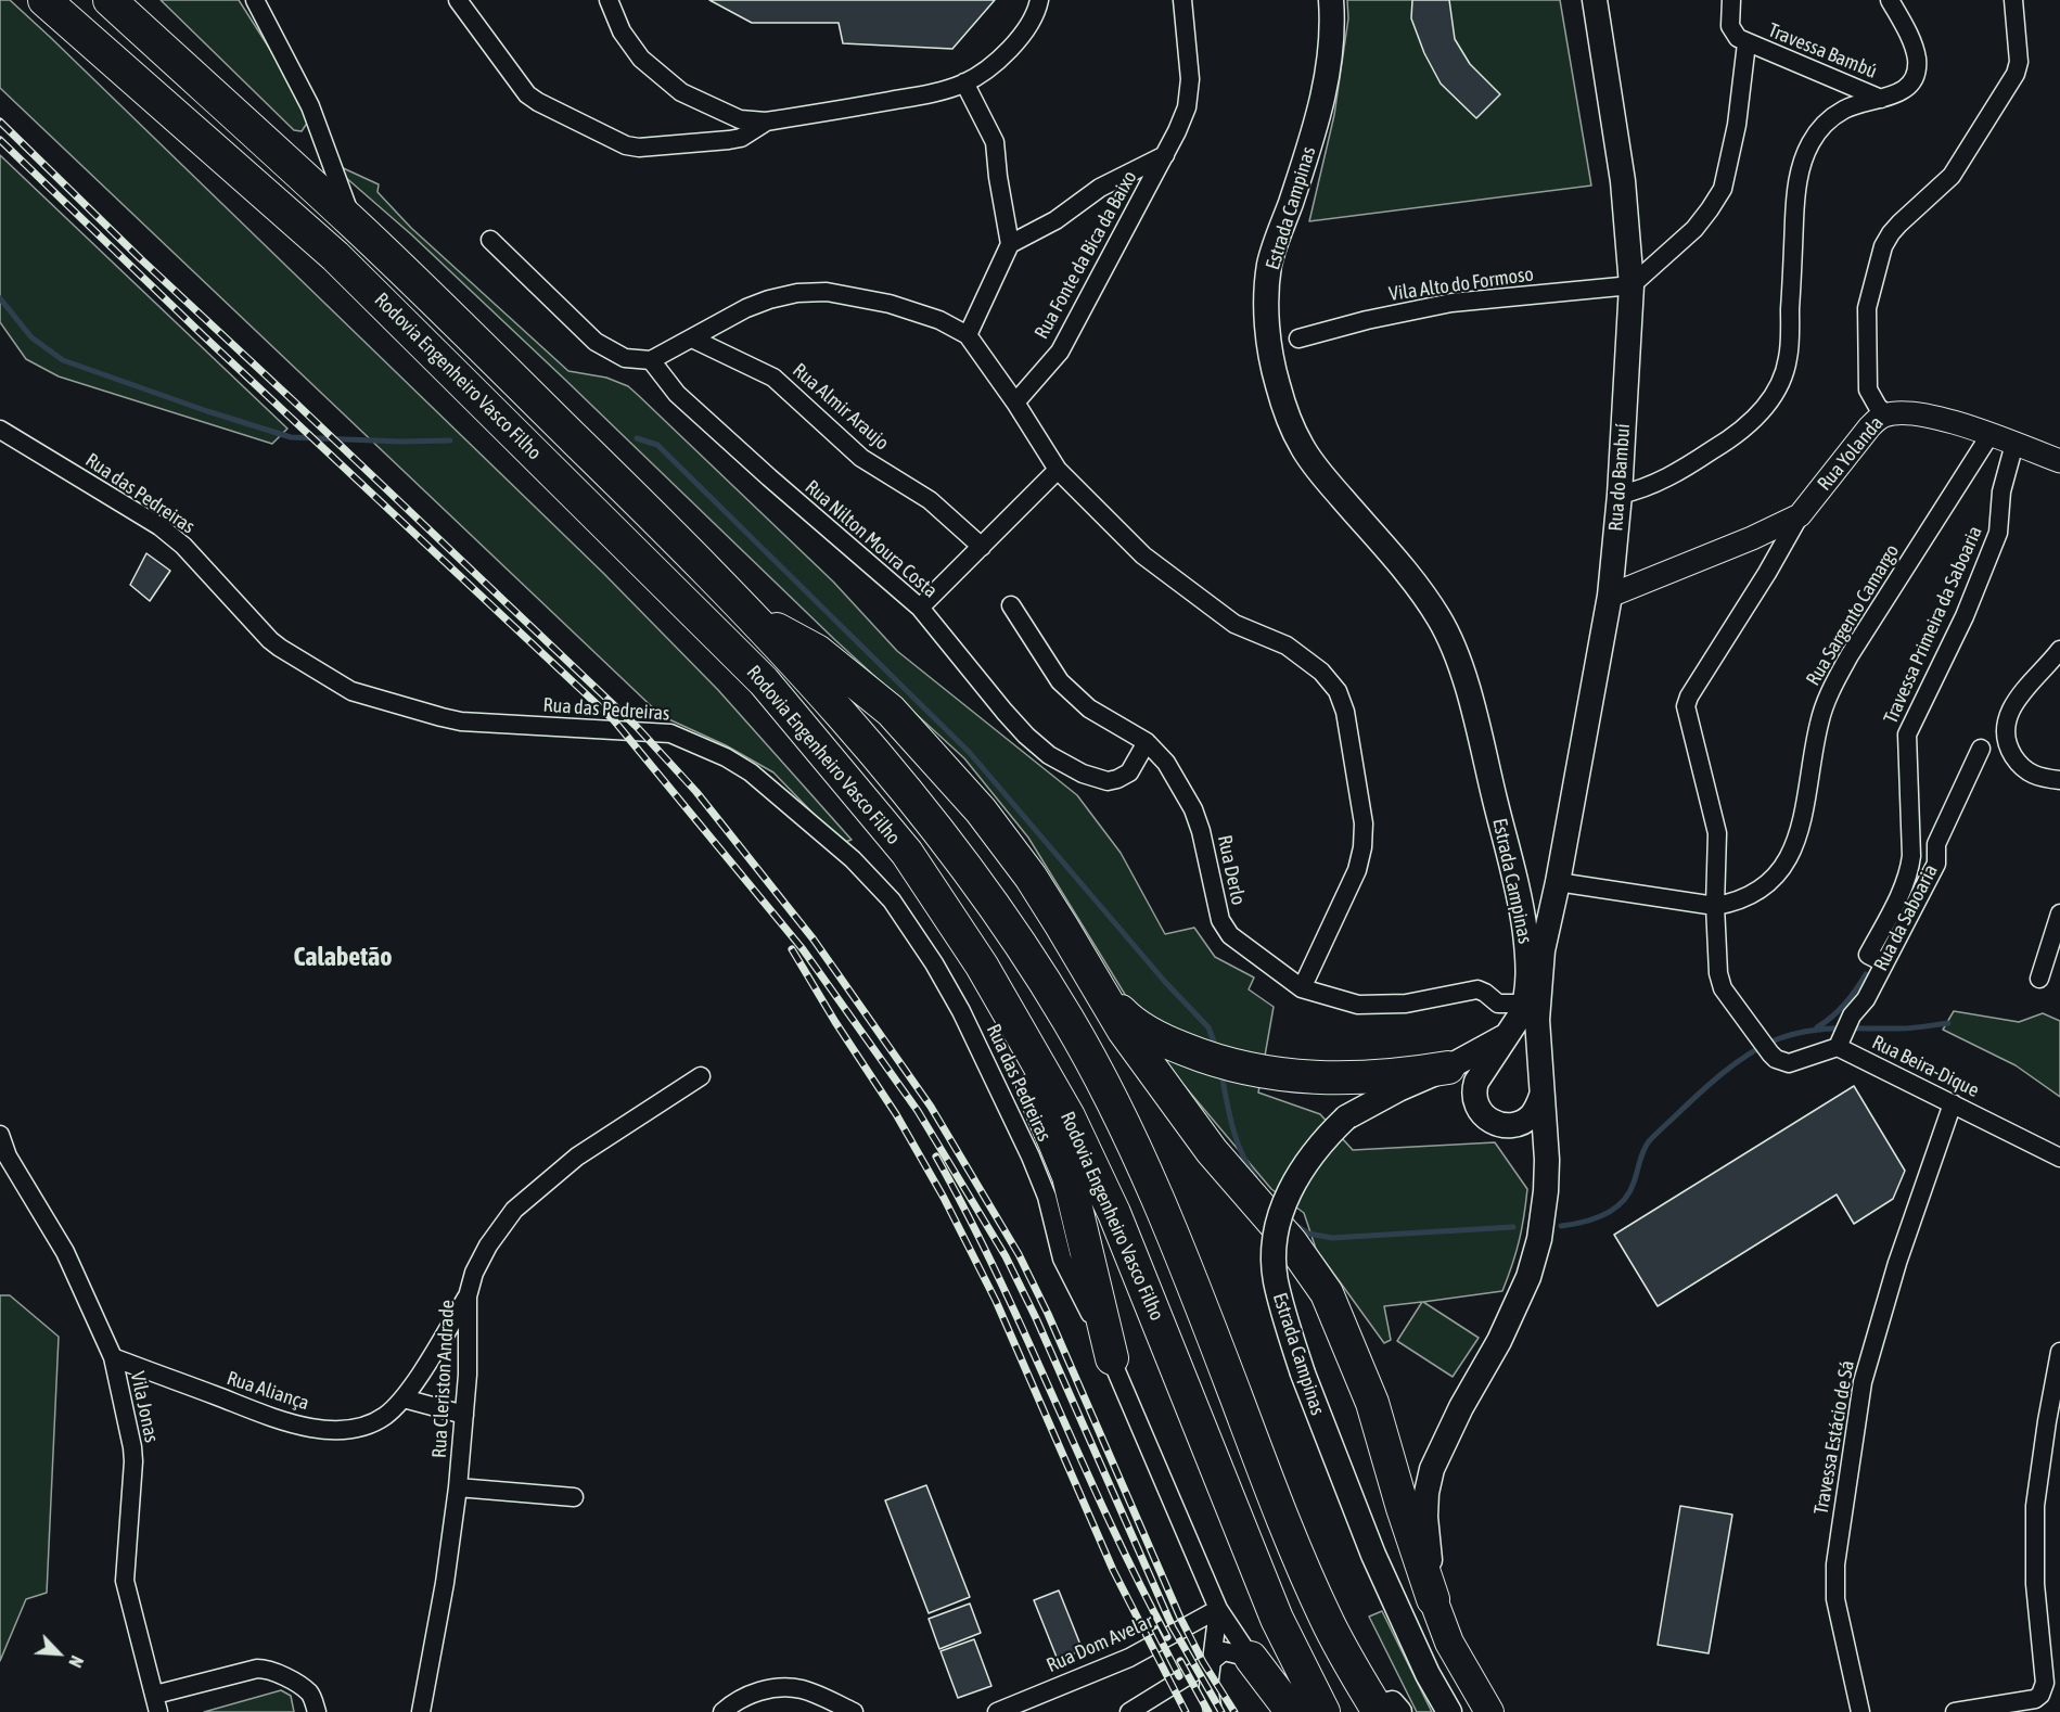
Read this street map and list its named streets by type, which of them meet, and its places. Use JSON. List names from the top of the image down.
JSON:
{
  "streets": {
    "highway": ["Rodovia Engenheiro Vasco Filho"],
    "main road": ["Estrada Campinas", "Rua do Bambuí"],
    "street": [
      "Travessa Bambú",
      "Rua Fonte da Bica da Baixo",
      "Vila Alto do Formoso",
      "Rua Almir Araujo",
      "Rua Yolanda",
      "Rua das Pedreiras",
      "Rua Nilton Moura Costa",
      "Rua Sargento Camargo",
      "Travessa Primeira da Saboaria",
      "Rua Derlo",
      "Rua da Saboaria",
      "Rua Beira-Dique",
      "Rua Cleriston Andrade",
      "Rua Aliança",
      "Vila Jonas",
      "Travessa Estácio de Sá",
      "Rua Dom Avelar"
    ]
  },
  "crossings": [
    ["Estrada Campinas", "Rua do Bambuí"],
    ["Estrada Campinas", "Rua Derlo"],
    ["Vila Alto do Formoso", "Rua do Bambuí"],
    ["Rua Yolanda", "Rua do Bambuí"],
    ["Rua do Bambuí", "Rua Sargento Camargo"],
    ["Rua das Pedreiras", "Rua Dom Avelar"],
    ["Rua Nilton Moura Costa", "Rua Derlo"],
    ["Travessa Primeira da Saboaria", "Rua da Saboaria"],
    ["Rua da Saboaria", "Rua Beira-Dique"],
    ["Rua Beira-Dique", "Travessa Estácio de Sá"],
    ["Rua Cleriston Andrade", "Rua Aliança"],
    ["Rua Aliança", "Vila Jonas"]
  ],
  "districts": ["Calabetão"],
  "north": "bottom right"
}
